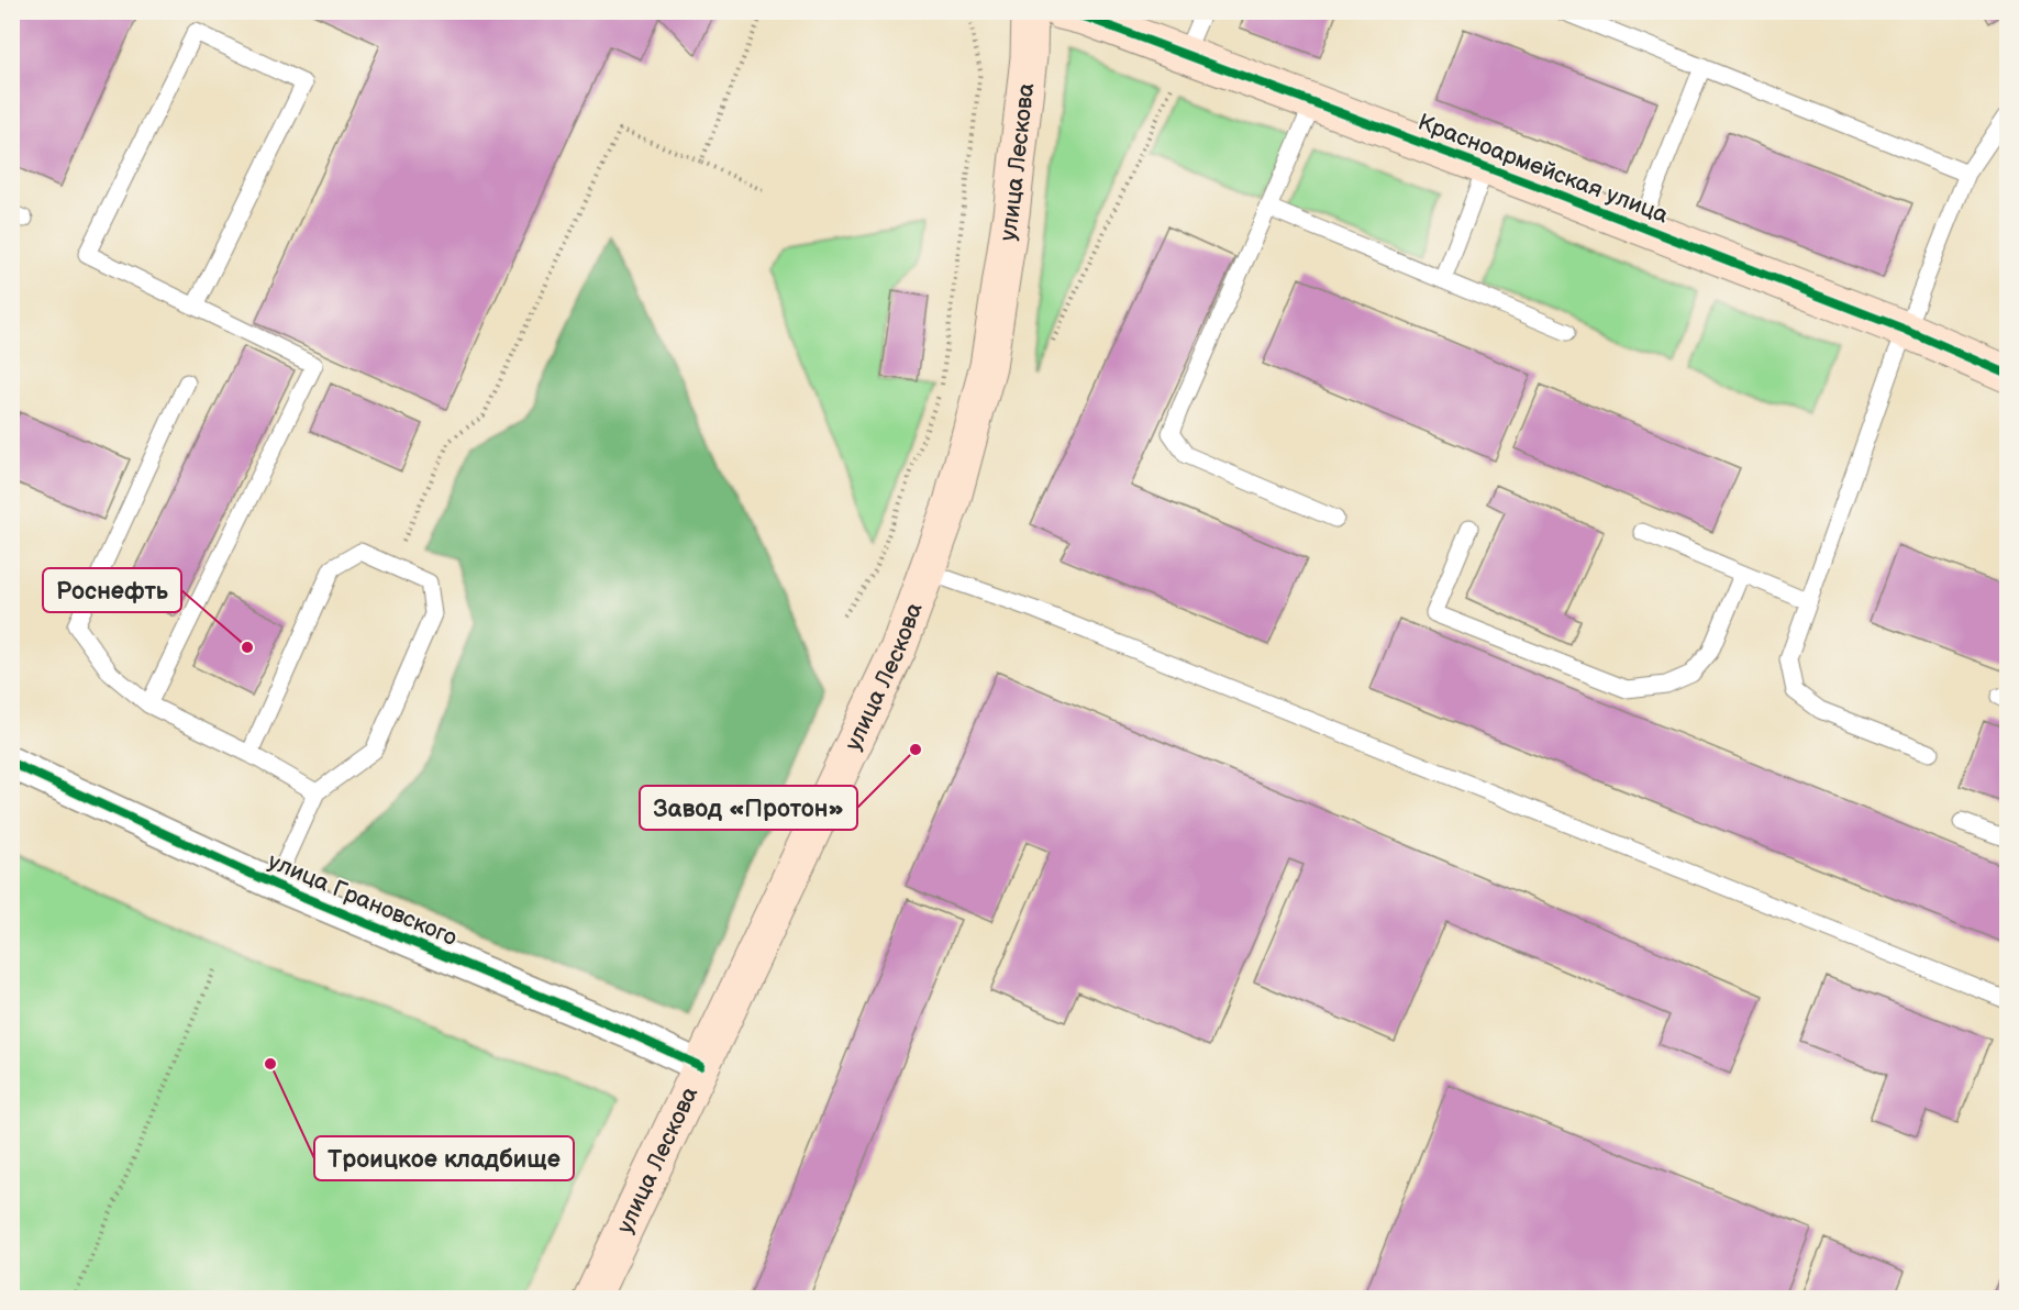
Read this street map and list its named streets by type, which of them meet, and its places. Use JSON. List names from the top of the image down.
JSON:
{
  "streets": {
    "main road": ["улица Лескова", "Красноармейская улица"],
    "street": ["улица Грановского"]
  },
  "crossings": [
    ["улица Лескова", "улица Грановского"]
  ],
  "places": ["Роснефть", "Завод «Протон»", "Троицкое кладбище"]
}
